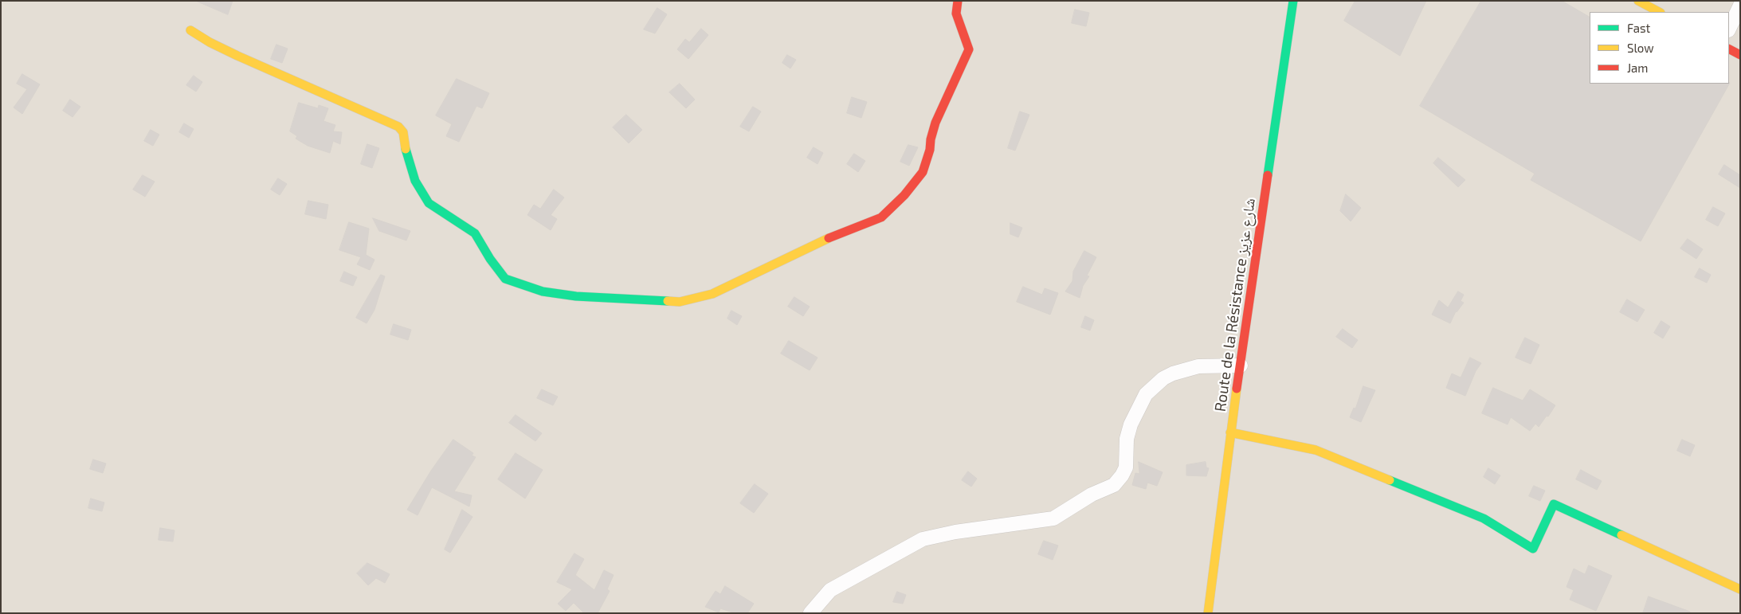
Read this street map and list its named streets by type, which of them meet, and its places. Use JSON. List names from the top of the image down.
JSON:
{
  "streets": {
    "main road": ["Route de la Résistance شارع عزيز"]
  },
  "legend": ["Fast", "Slow", "Jam"]
}
